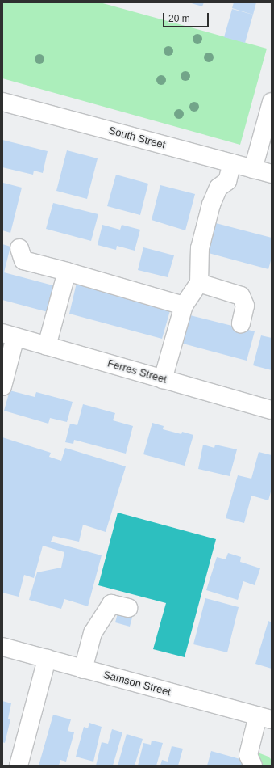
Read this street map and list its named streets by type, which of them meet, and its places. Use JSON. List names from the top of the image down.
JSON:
{
  "streets": {
    "street": ["South Street", "Ferres Street", "Samson Street"]
  },
  "scale_bar": "20 m"
}
